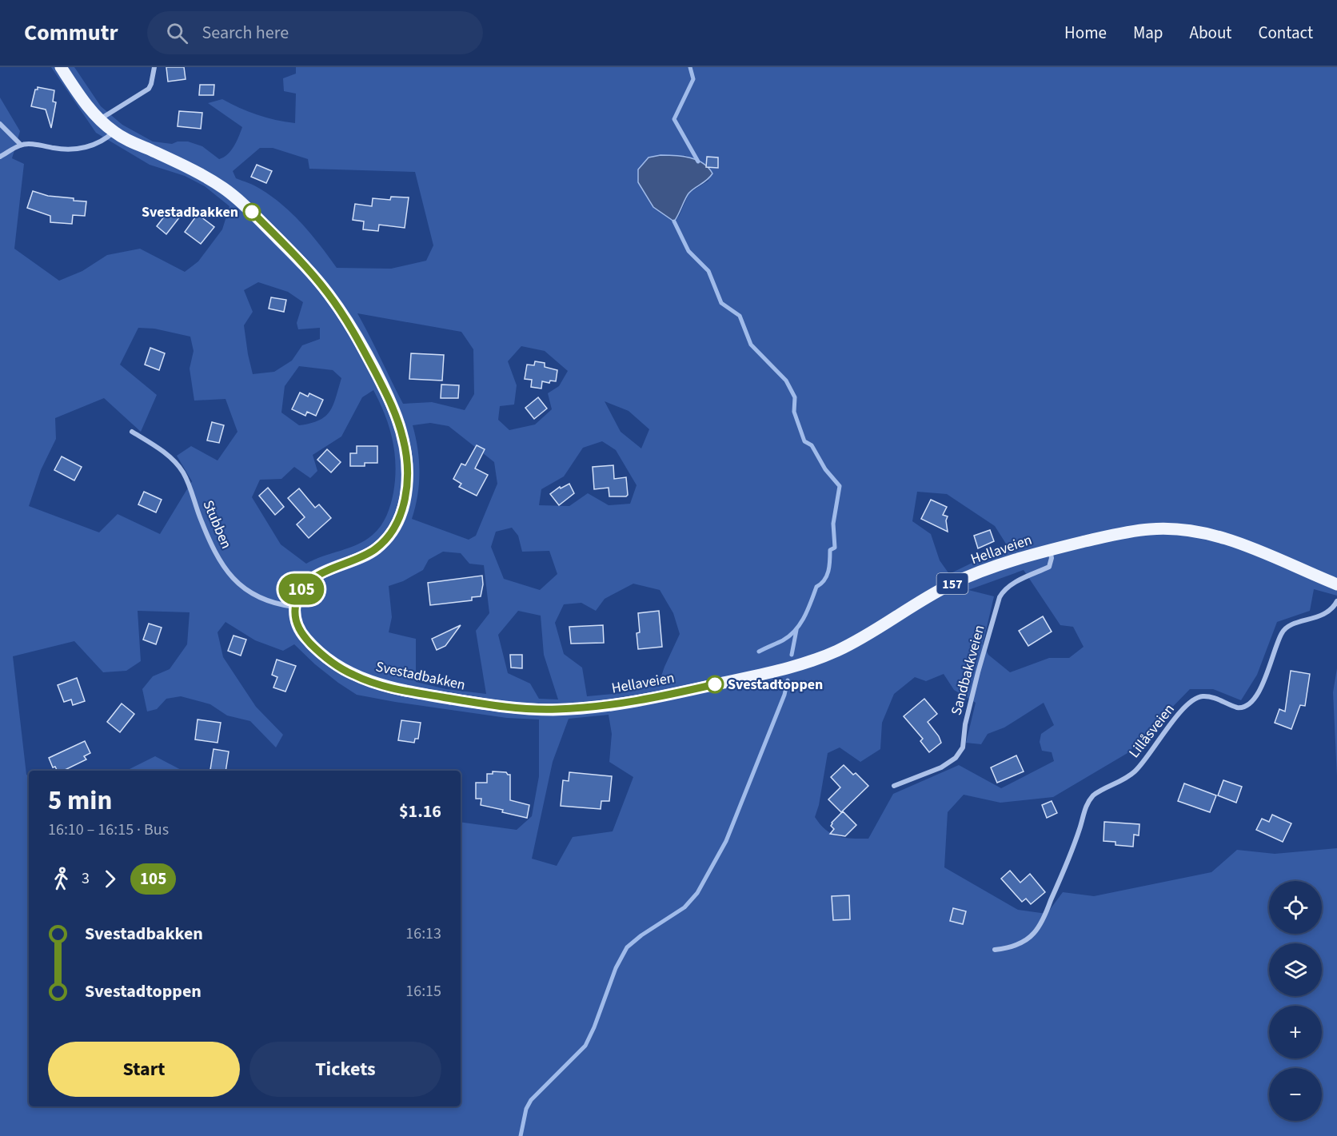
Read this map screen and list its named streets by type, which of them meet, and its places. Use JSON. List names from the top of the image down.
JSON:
{
  "streets": {
    "main road": ["Hellaveien", "157", "Svestadbakken"],
    "street": ["Stubben", "Sandbakkveien", "Lillåsveien"]
  },
  "crossings": [
    ["Stubben", "Svestadbakken"],
    ["Hellaveien", "Sandbakkveien"],
    ["Hellaveien", "Svestadbakken"]
  ],
  "places": ["Svestadbakken", "Svestadtoppen"],
  "lines": ["bus line 105"],
  "page": {
    "header": "Commutr",
    "search": "Search here",
    "nav": [
      "Home",
      "Map",
      "About",
      "Contact"
    ],
    "on_map": "105",
    "heading": ["5 min", "16:10 – 16:15 · Bus", "$1.16"],
    "legs": ["3", "105"],
    "map_buttons": ["+", "−"],
    "list": [
      {
        "name": "Svestadbakken",
        "value": "16:13"
      },
      {
        "name": "Svestadtoppen",
        "value": "16:15"
      }
    ],
    "buttons": ["Start", "Tickets"]
  }
}
